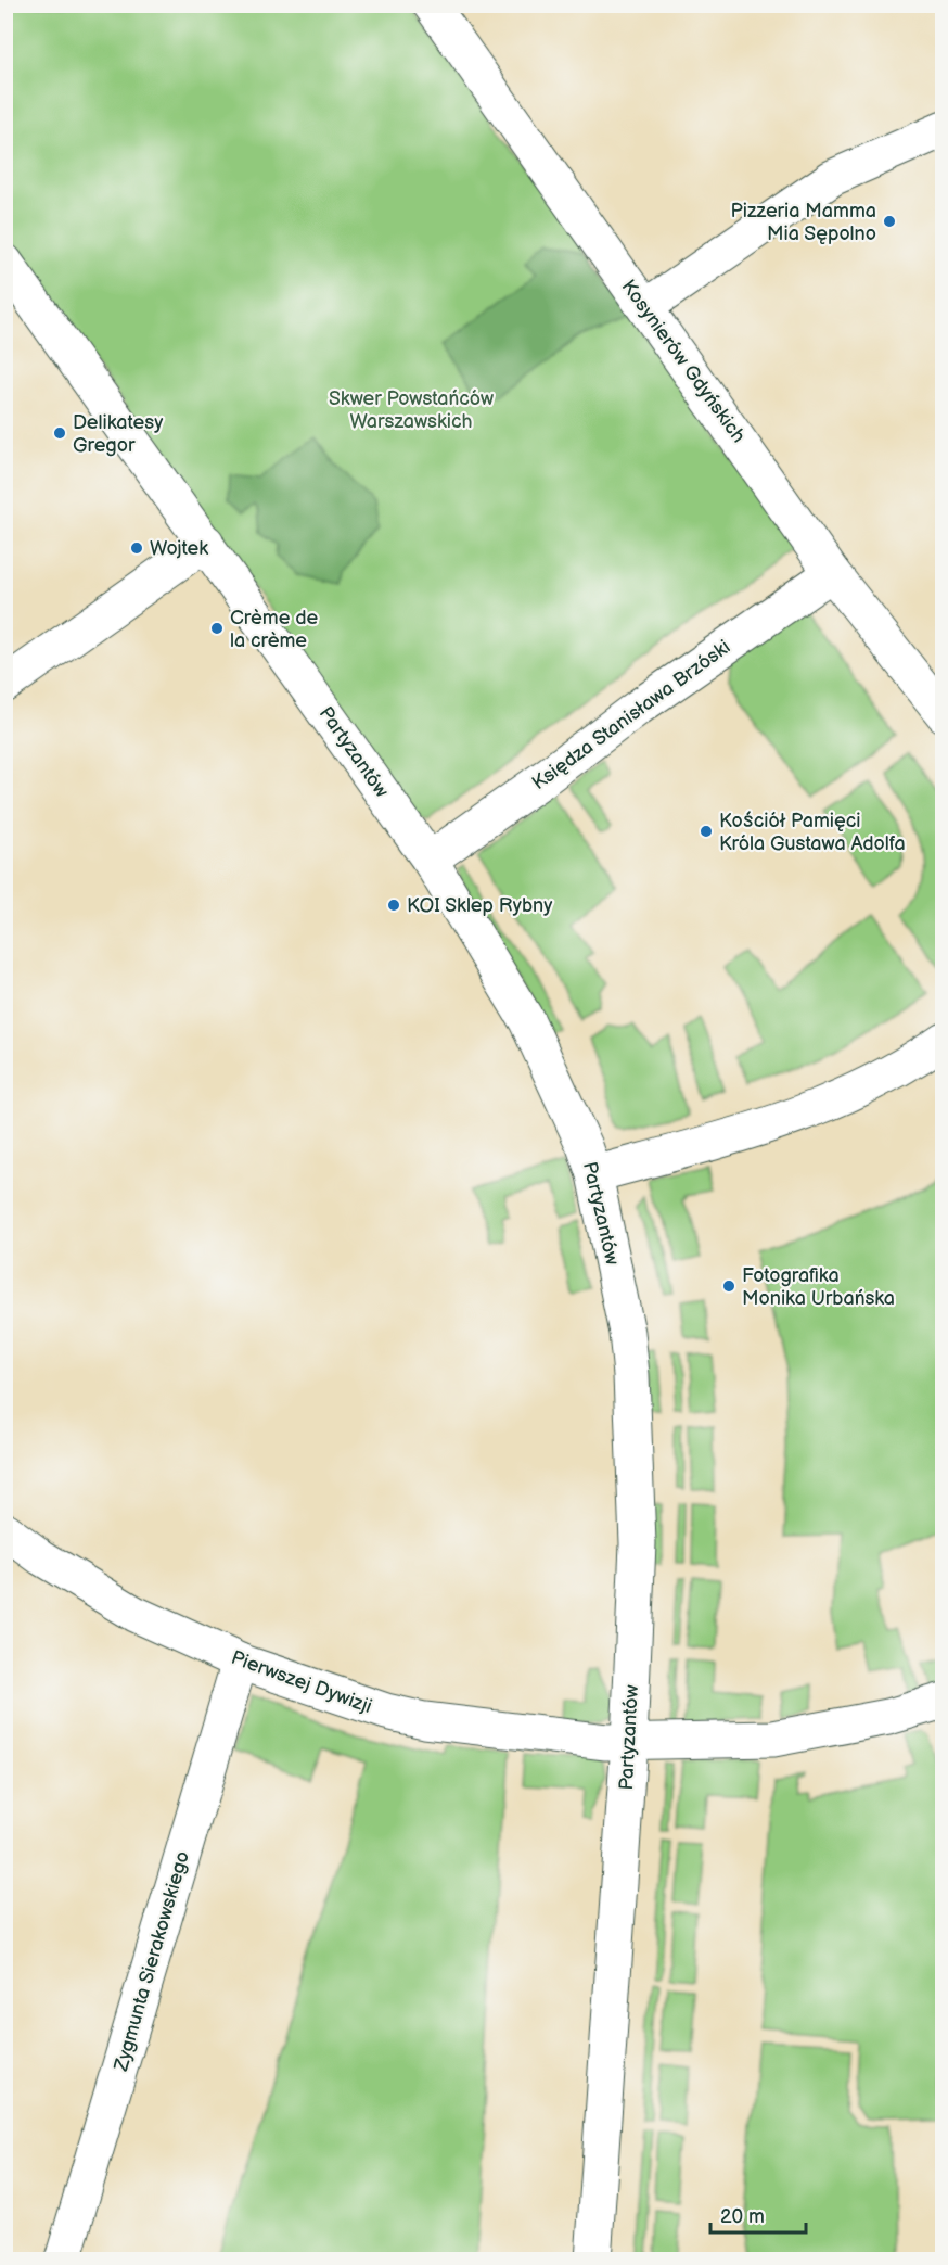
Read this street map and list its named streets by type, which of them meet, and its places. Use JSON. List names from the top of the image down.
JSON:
{
  "streets": {
    "street": [
      "Kosynierów Gdyńskich",
      "Księdza Stanisława Brzóski",
      "Partyzantów",
      "Pierwszej Dywizji",
      "Zygmunta Sierakowskiego"
    ]
  },
  "crossings": [
    ["Kosynierów Gdyńskich", "Księdza Stanisława Brzóski"],
    ["Księdza Stanisława Brzóski", "Partyzantów"],
    ["Partyzantów", "Pierwszej Dywizji"],
    ["Pierwszej Dywizji", "Zygmunta Sierakowskiego"]
  ],
  "parks": ["Skwer Powstańców Warszawskich"],
  "places": [
    "Pizzeria Mamma Mia Sępolno",
    "Delikatesy Gregor",
    "Wojtek",
    "Crème de la crème",
    "Kościół Pamięci Króla Gustawa Adolfa",
    "KOI Sklep Rybny",
    "Fotografika Monika Urbańska"
  ],
  "scale_bar": "20 m"
}
